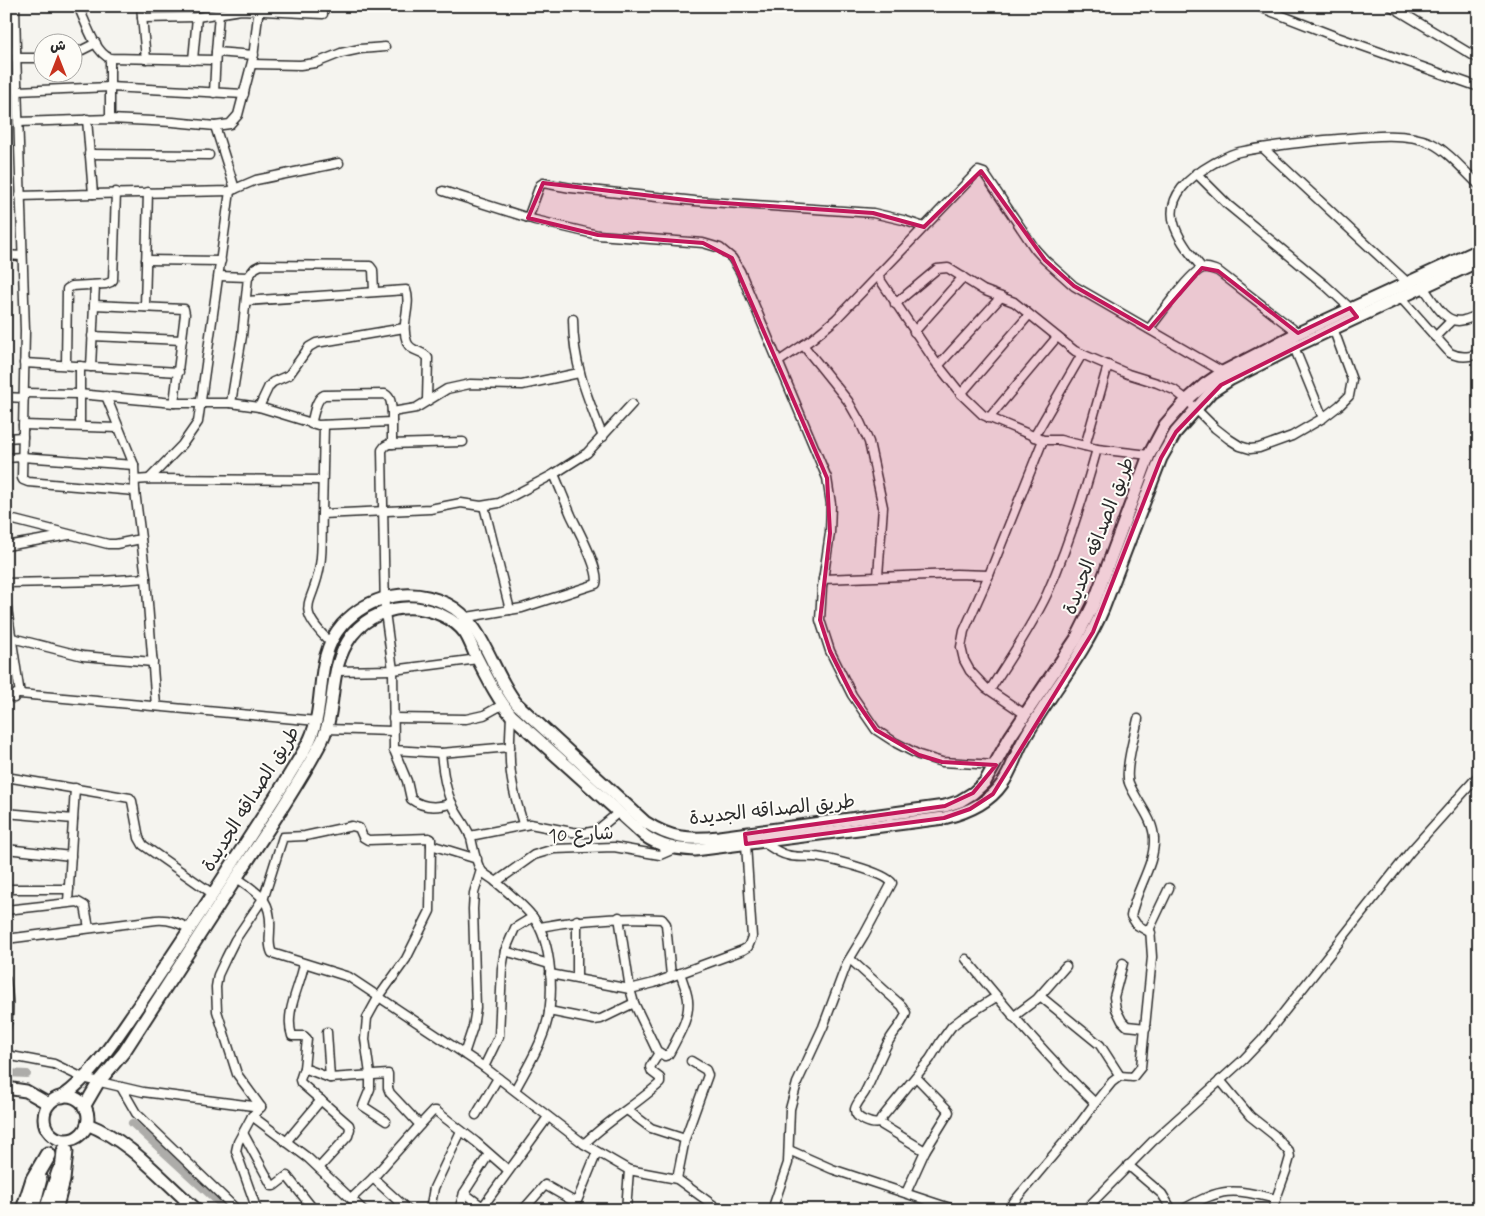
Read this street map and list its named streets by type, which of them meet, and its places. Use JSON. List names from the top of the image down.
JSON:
{
  "streets": {
    "street": ["طريق الصداقه الجديدة", "شارع 10"]
  },
  "crossings": [
    ["طريق الصداقه الجديدة", "شارع 10"]
  ],
  "north": "top"
}
